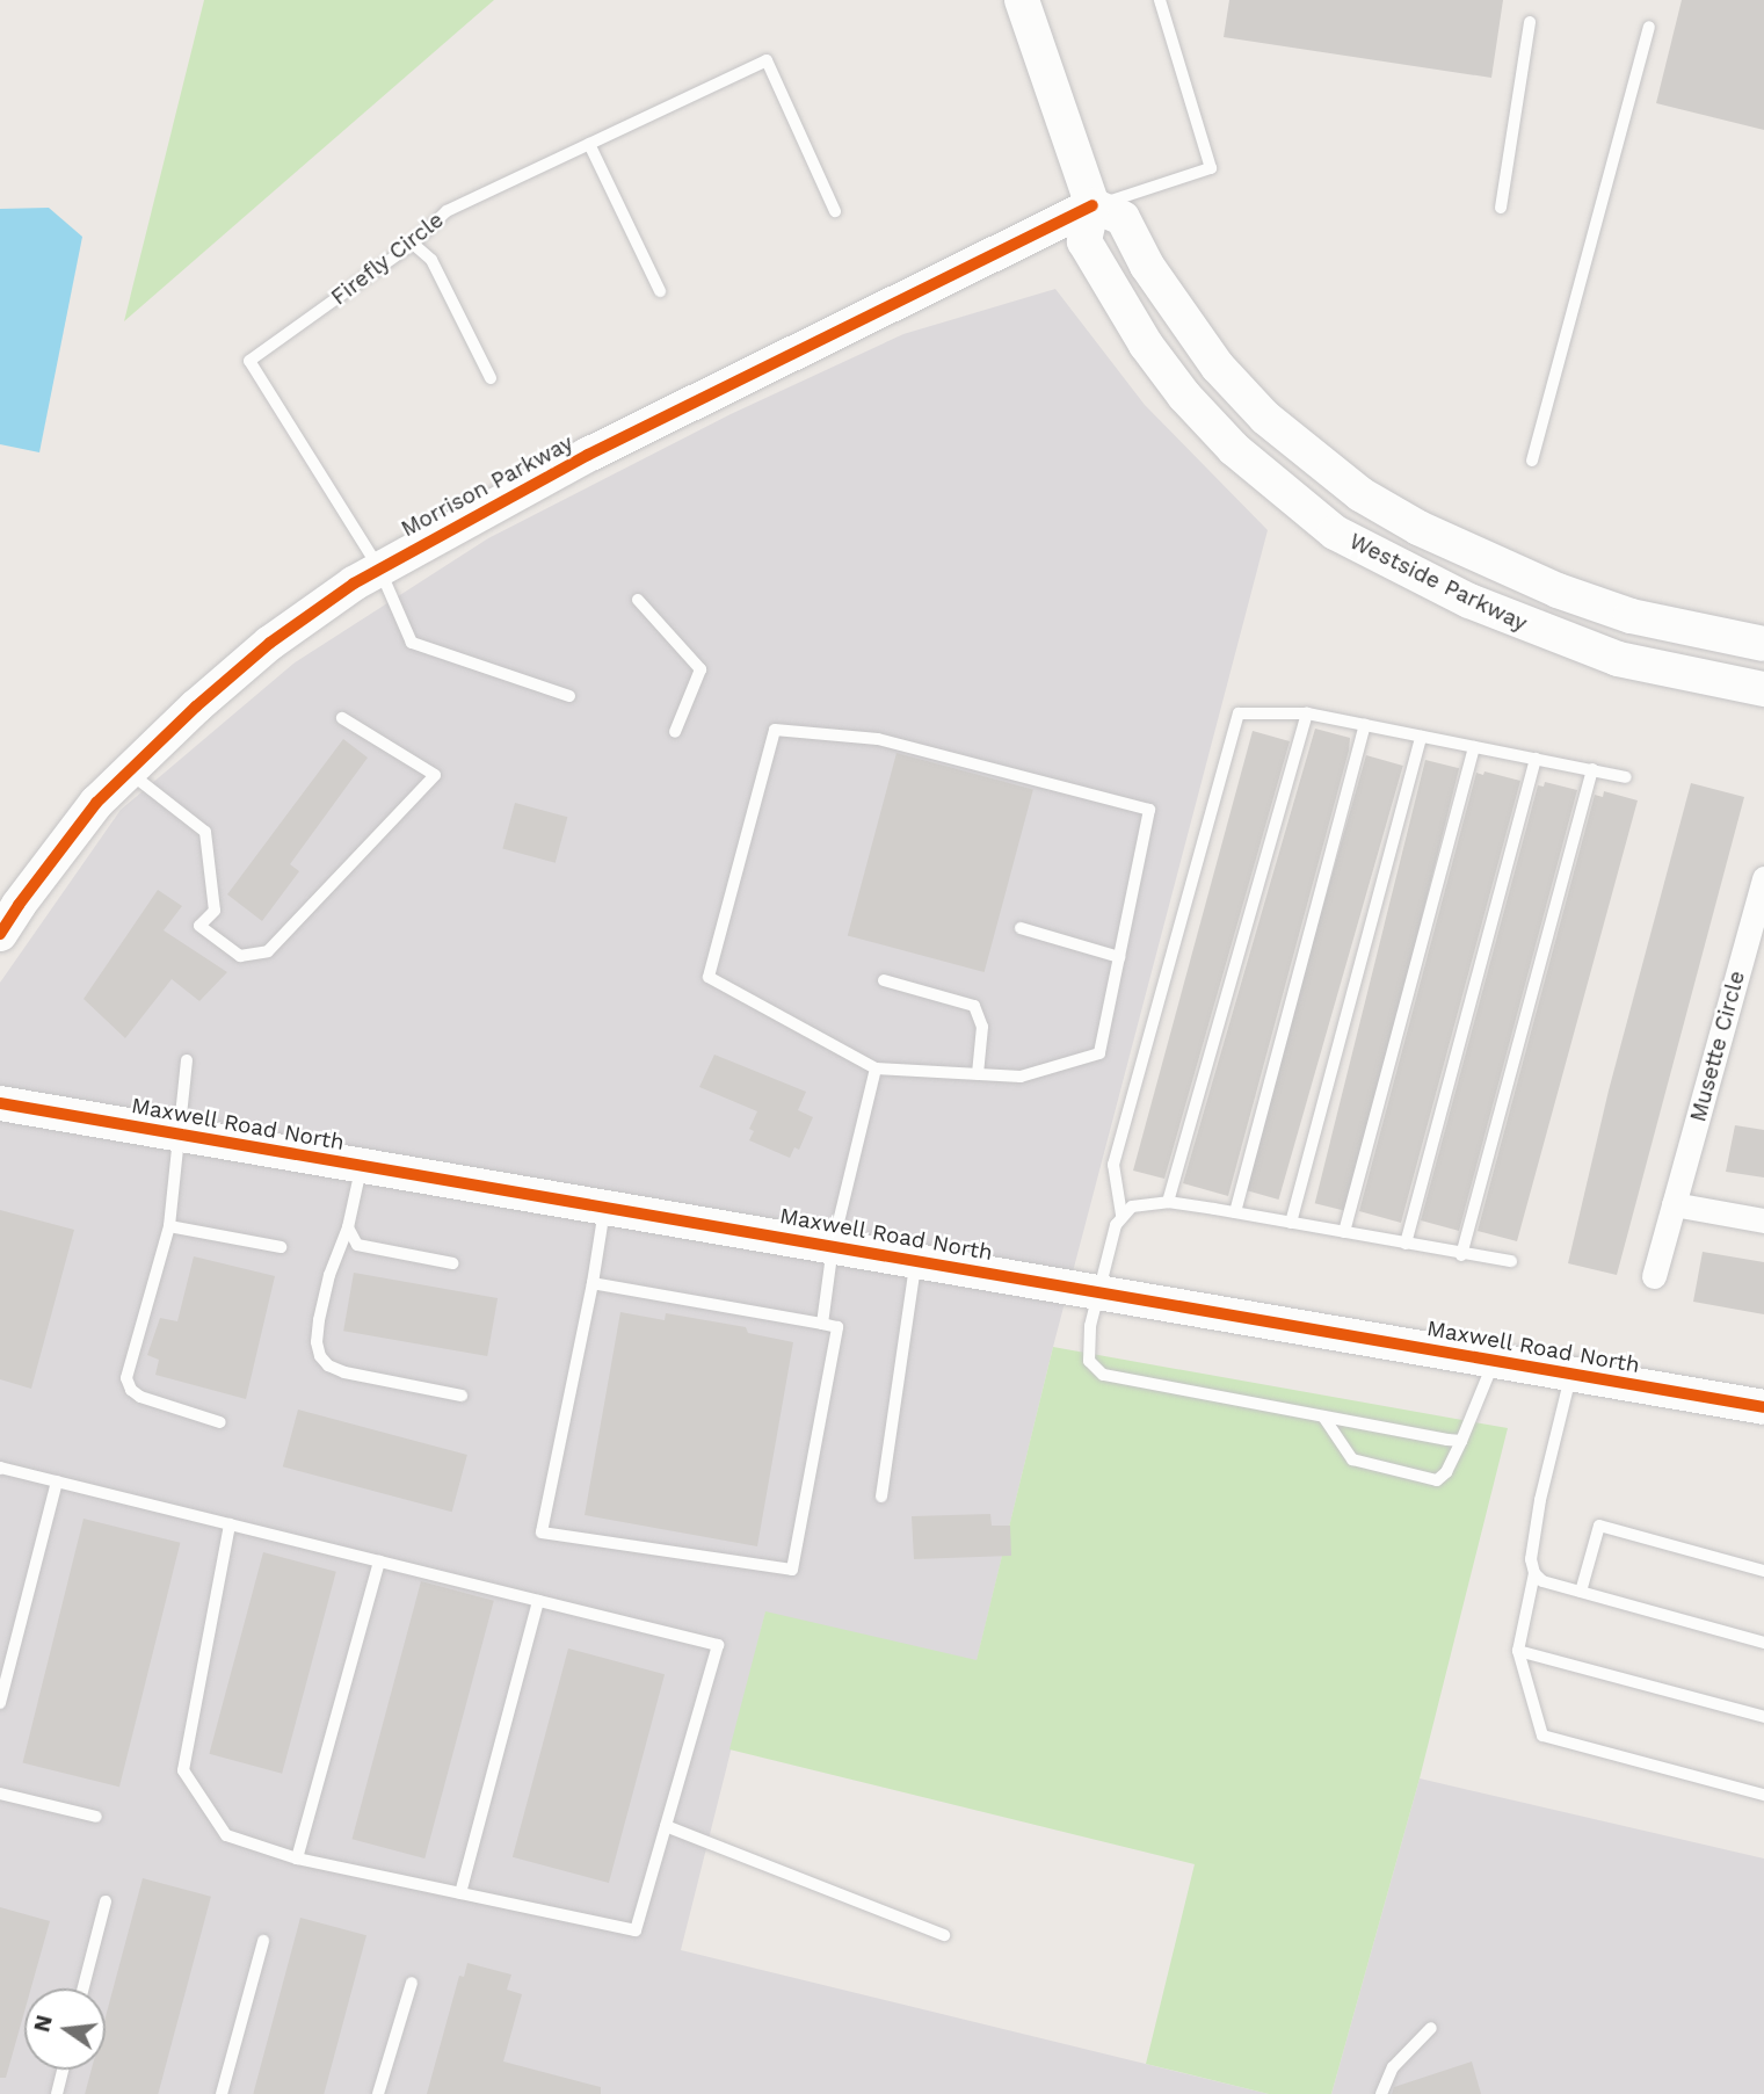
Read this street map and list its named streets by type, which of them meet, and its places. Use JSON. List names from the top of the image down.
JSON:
{
  "streets": {
    "street": [
      "Morrison Parkway",
      "Westside Parkway",
      "Musette Circle",
      "Maxwell Road North"
    ],
    "lane": ["Firefly Circle"]
  },
  "crossings": [
    ["Firefly Circle", "Morrison Parkway"],
    ["Morrison Parkway", "Westside Parkway"]
  ],
  "north": "left"
}
